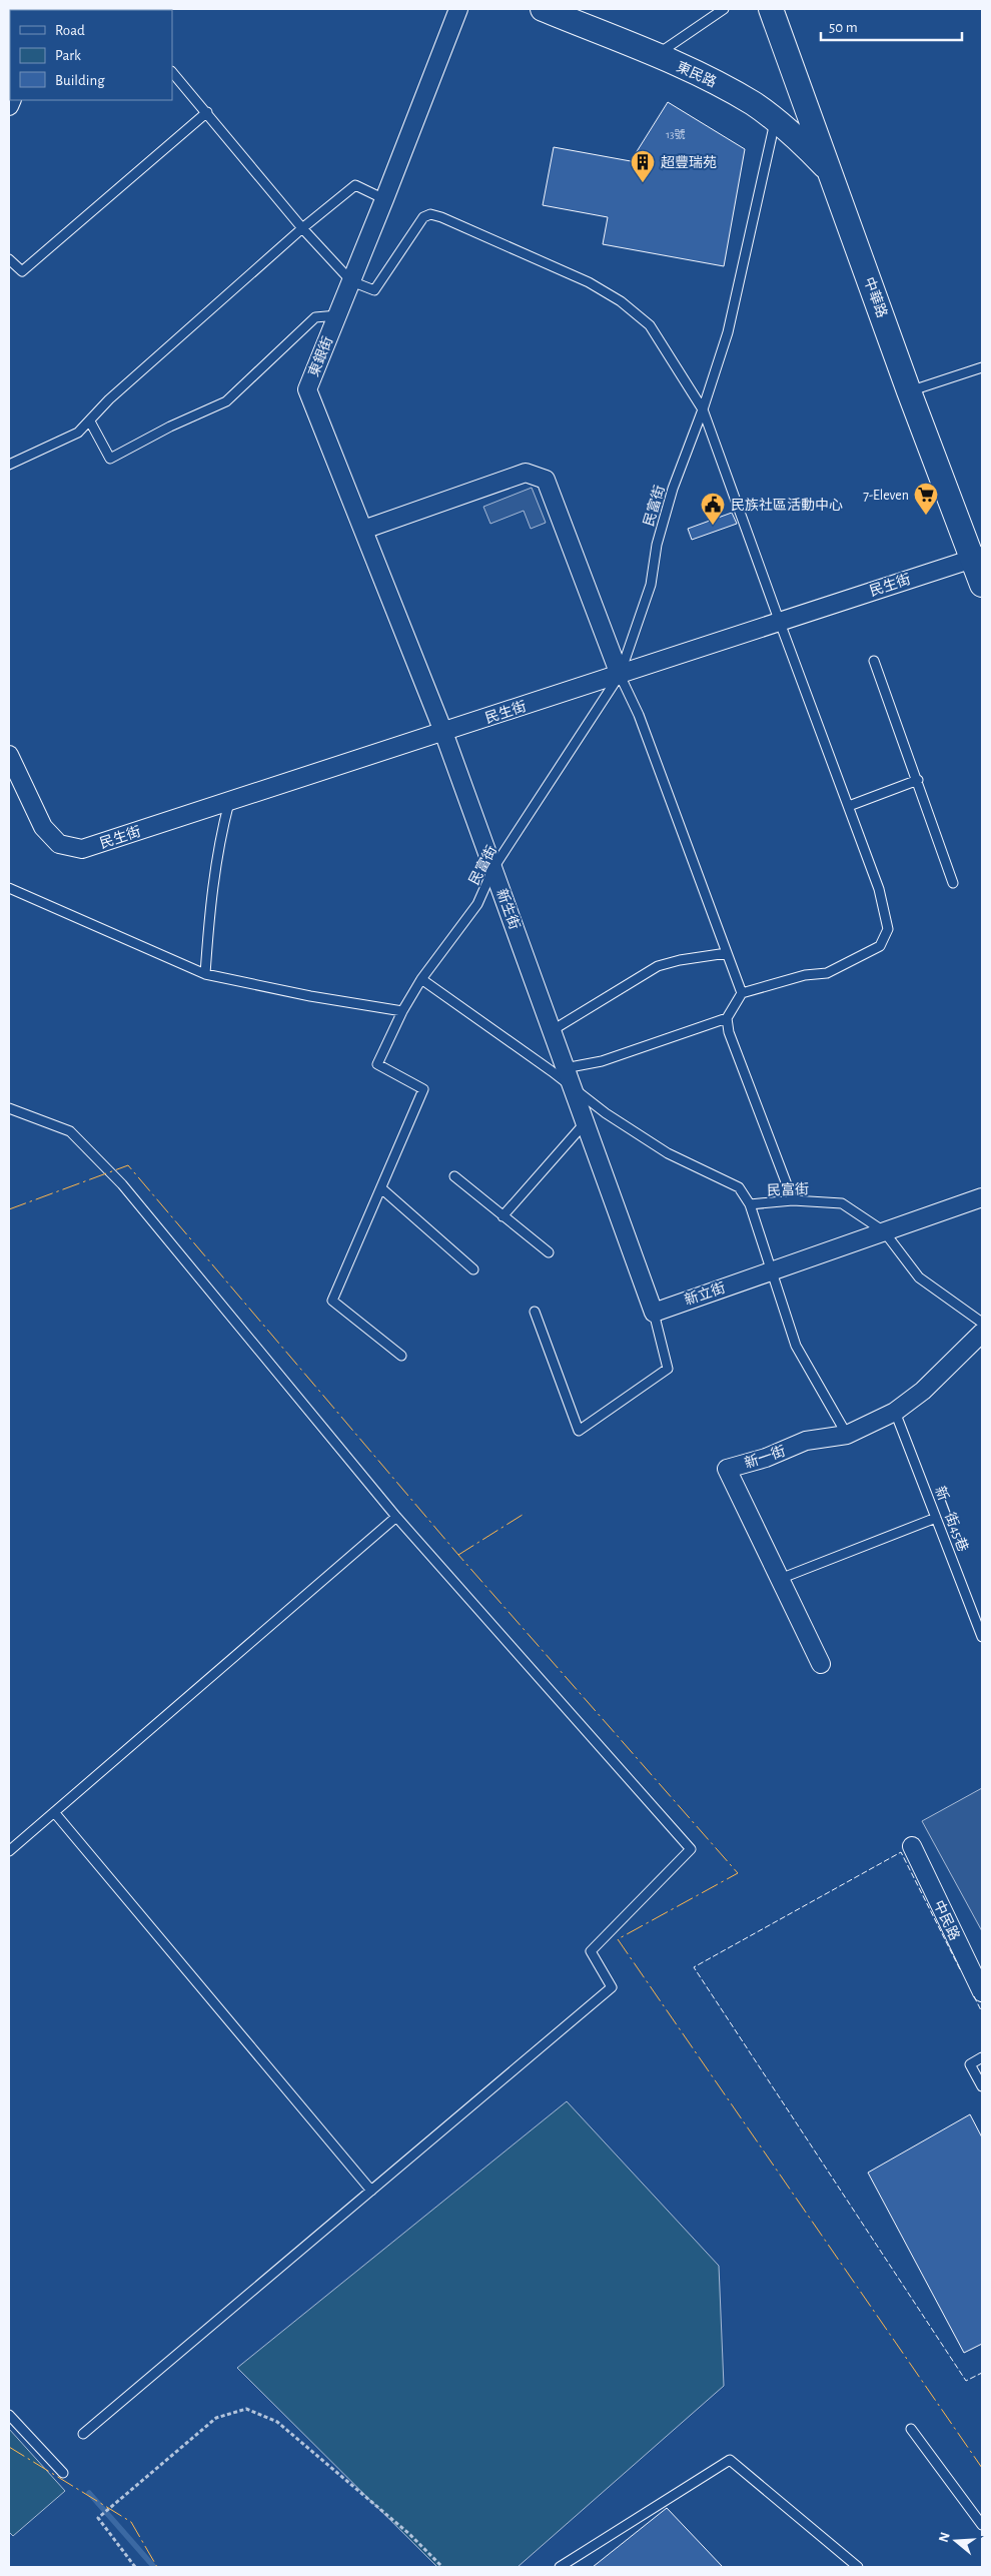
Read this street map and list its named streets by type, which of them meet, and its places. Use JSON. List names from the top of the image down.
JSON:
{
  "streets": {
    "street": [
      "東民路",
      "中華路",
      "東銀街",
      "民生街",
      "新生街",
      "新立街",
      "新一街",
      "中民路"
    ],
    "lane": ["民富街", "新一街45巷"]
  },
  "crossings": [
    ["東民路", "中華路"],
    ["東民路", "民富街"],
    ["中華路", "民生街"],
    ["東銀街", "民生街"],
    ["東銀街", "新生街"],
    ["民富街", "民生街"],
    ["民富街", "新生街"],
    ["民富街", "新立街"],
    ["民生街", "新生街"],
    ["新一街", "新一街45巷"]
  ],
  "places": {
    "building": ["超豐瑞苑"],
    "supermarket": ["7-Eleven"],
    "public building": ["民族社區活動中心"]
  },
  "house_numbers": ["13號"],
  "legend": ["Road", "Park", "Building"],
  "scale_bar": "50 m",
  "north": "left"
}
